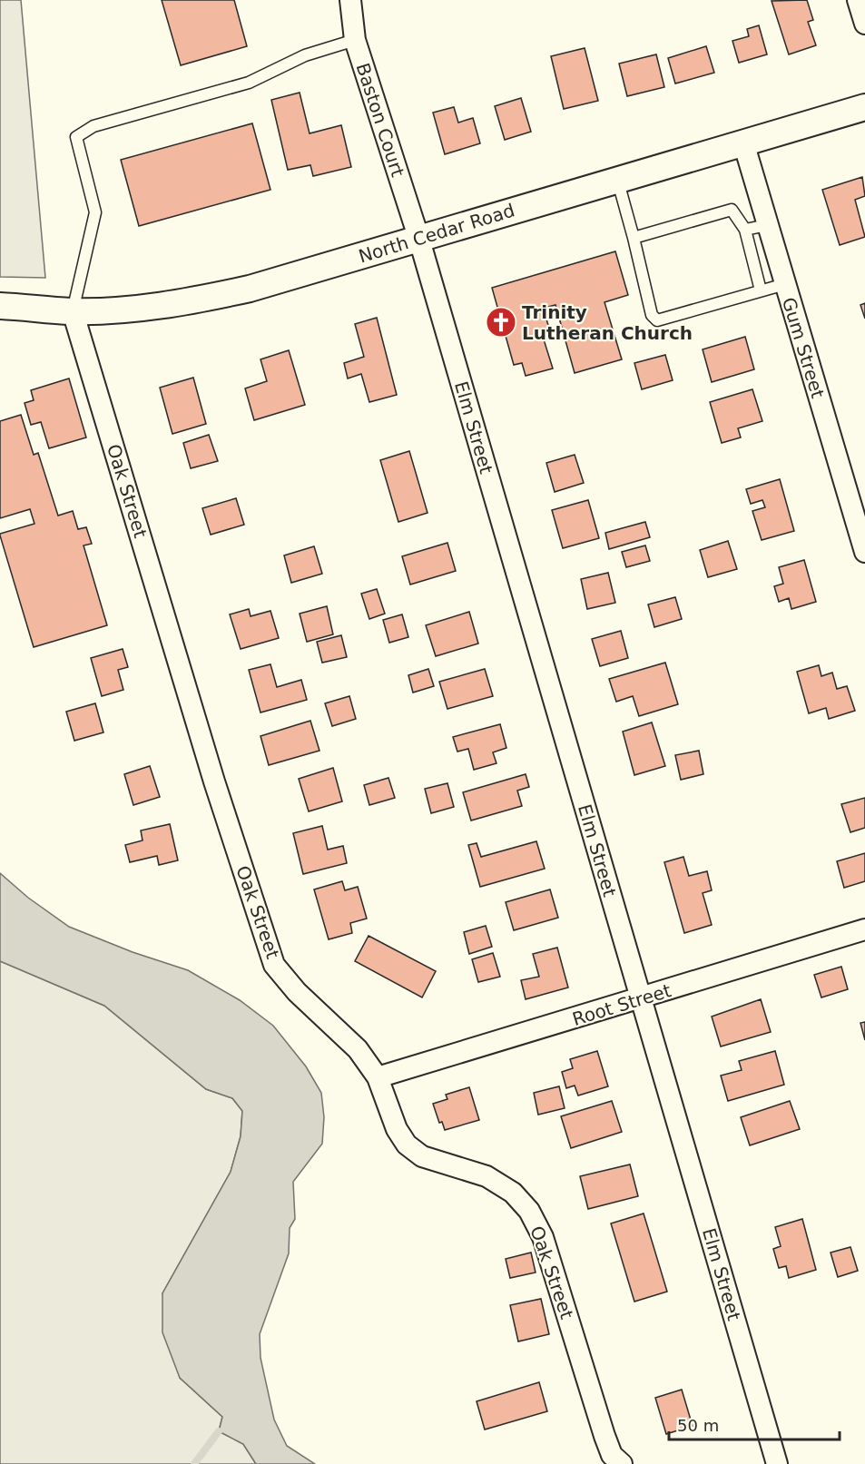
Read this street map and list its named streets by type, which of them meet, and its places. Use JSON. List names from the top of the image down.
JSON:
{
  "streets": {
    "street": [
      "Baston Court",
      "North Cedar Road",
      "Gum Street",
      "Elm Street",
      "Oak Street",
      "Root Street"
    ]
  },
  "crossings": [
    ["Baston Court", "North Cedar Road"],
    ["Baston Court", "Elm Street"],
    ["North Cedar Road", "Gum Street"],
    ["North Cedar Road", "Elm Street"],
    ["North Cedar Road", "Oak Street"],
    ["Elm Street", "Root Street"],
    ["Oak Street", "Root Street"]
  ],
  "places": {
    "church": ["Trinity Lutheran Church"]
  },
  "scale_bar": "50 m"
}
